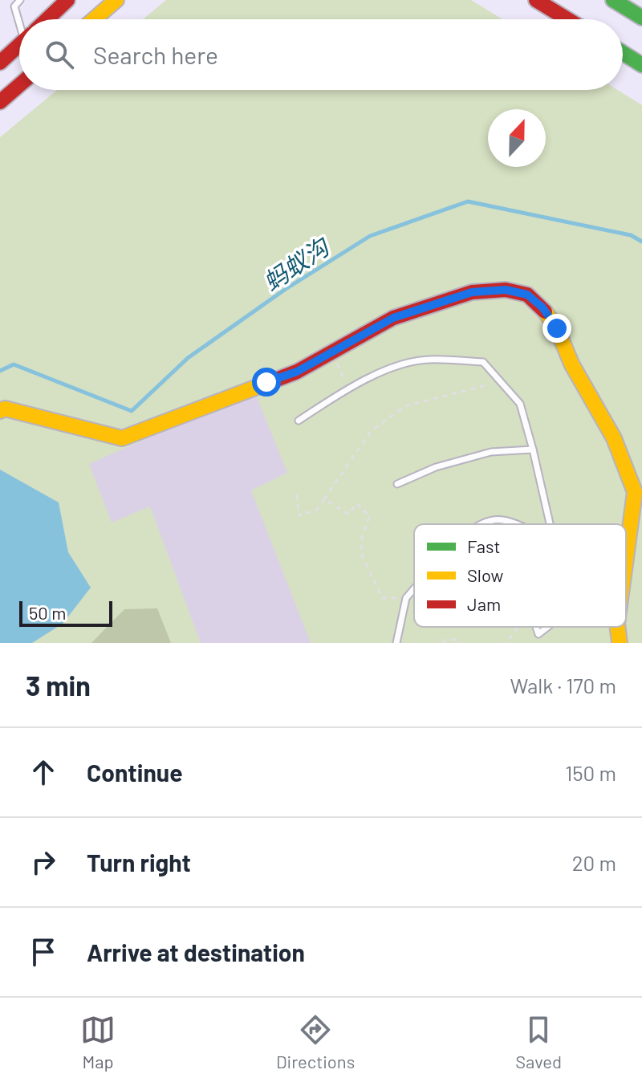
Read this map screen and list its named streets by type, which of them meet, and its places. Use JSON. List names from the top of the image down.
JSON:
{
  "water": ["蚂蚁沟"],
  "legend": ["Fast", "Slow", "Jam"],
  "scale_bar": "50 m",
  "north": "top",
  "page": {
    "search": "Search here",
    "scale": "50 m",
    "heading": ["3 min", "Walk · 170 m"],
    "list": [
      ["Continue", "150 m"],
      ["Turn right", "20 m"],
      "Arrive at destination"
    ],
    "nav": ["Map", "Directions", "Saved"]
  }
}
